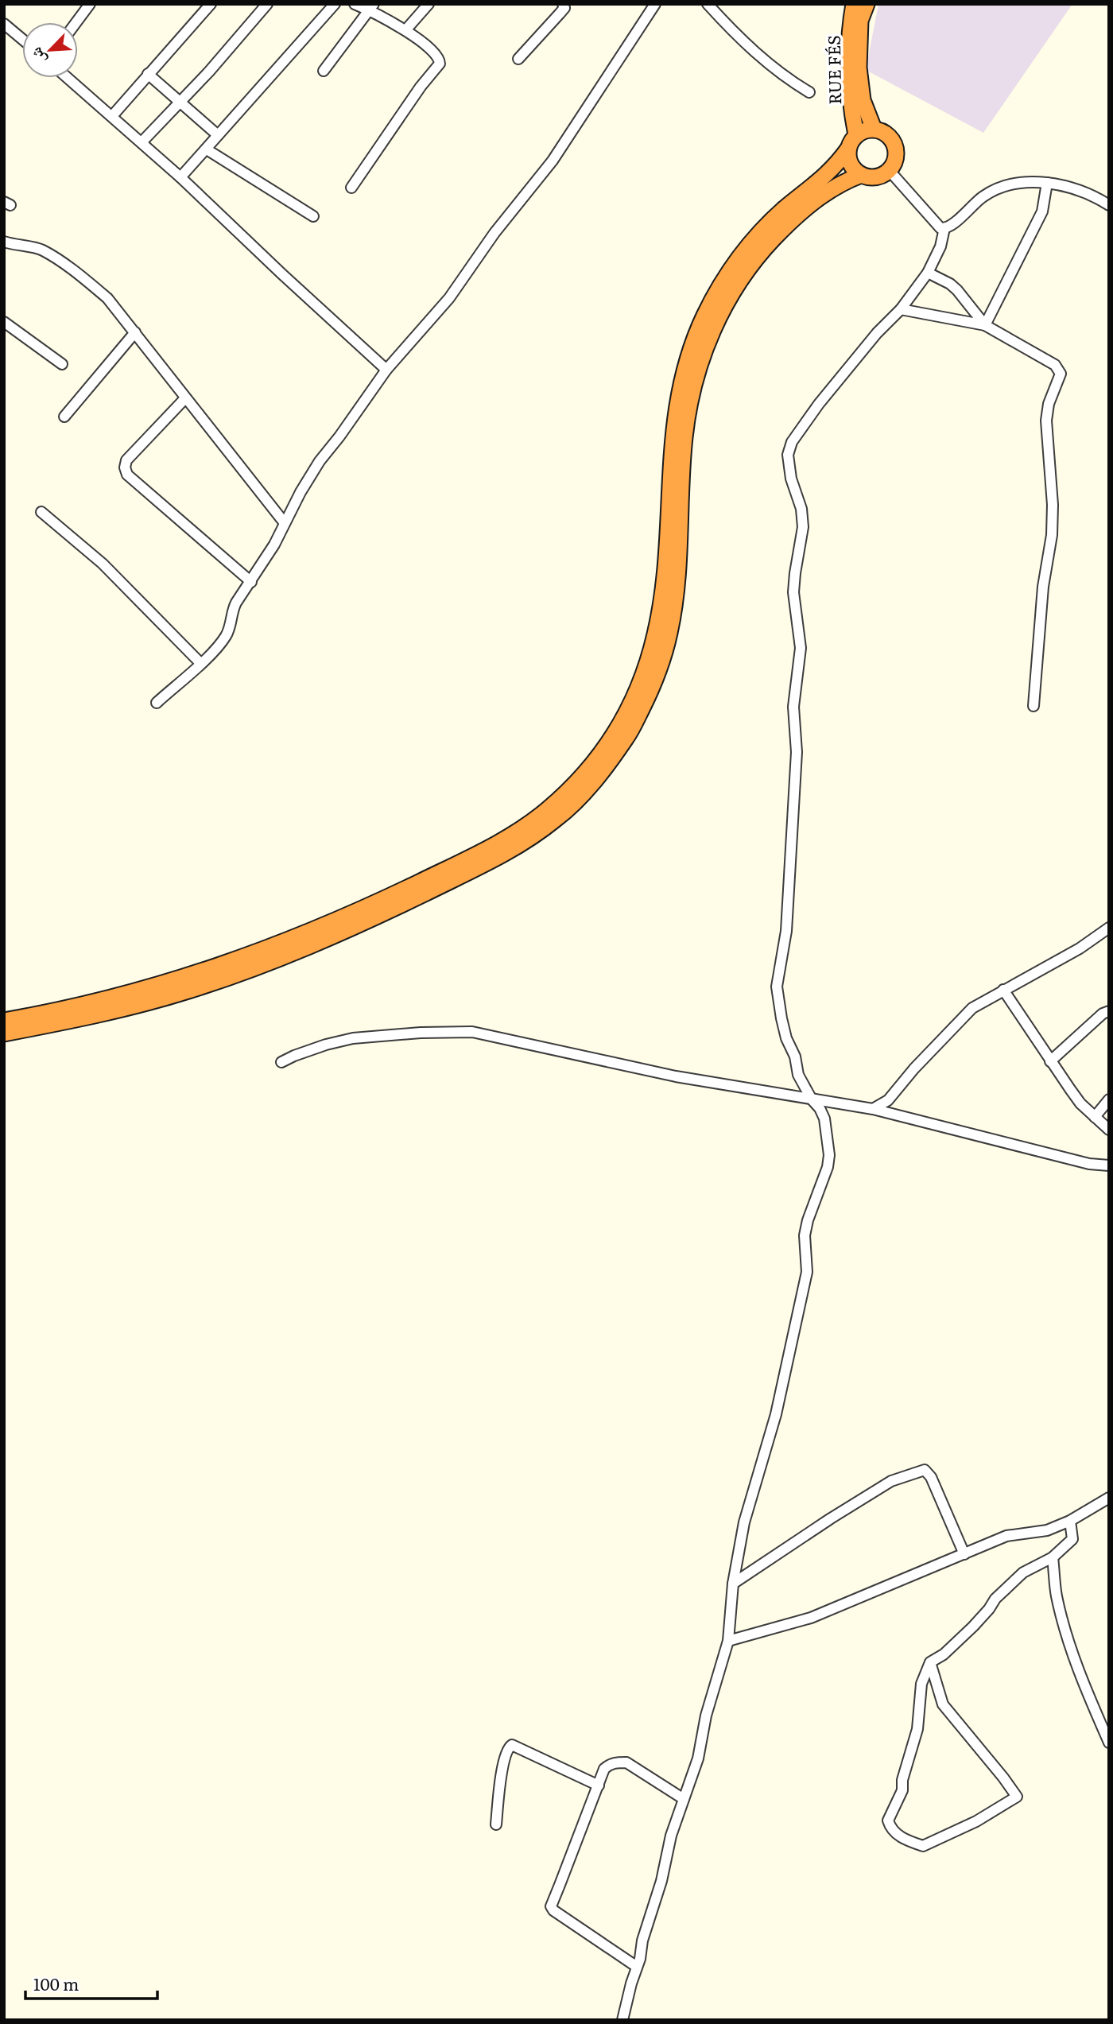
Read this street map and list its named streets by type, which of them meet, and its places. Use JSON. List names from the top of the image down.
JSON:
{
  "streets": {
    "highway": ["RUE FÉS"]
  },
  "scale_bar": "100 m",
  "north": "bottom left"
}
